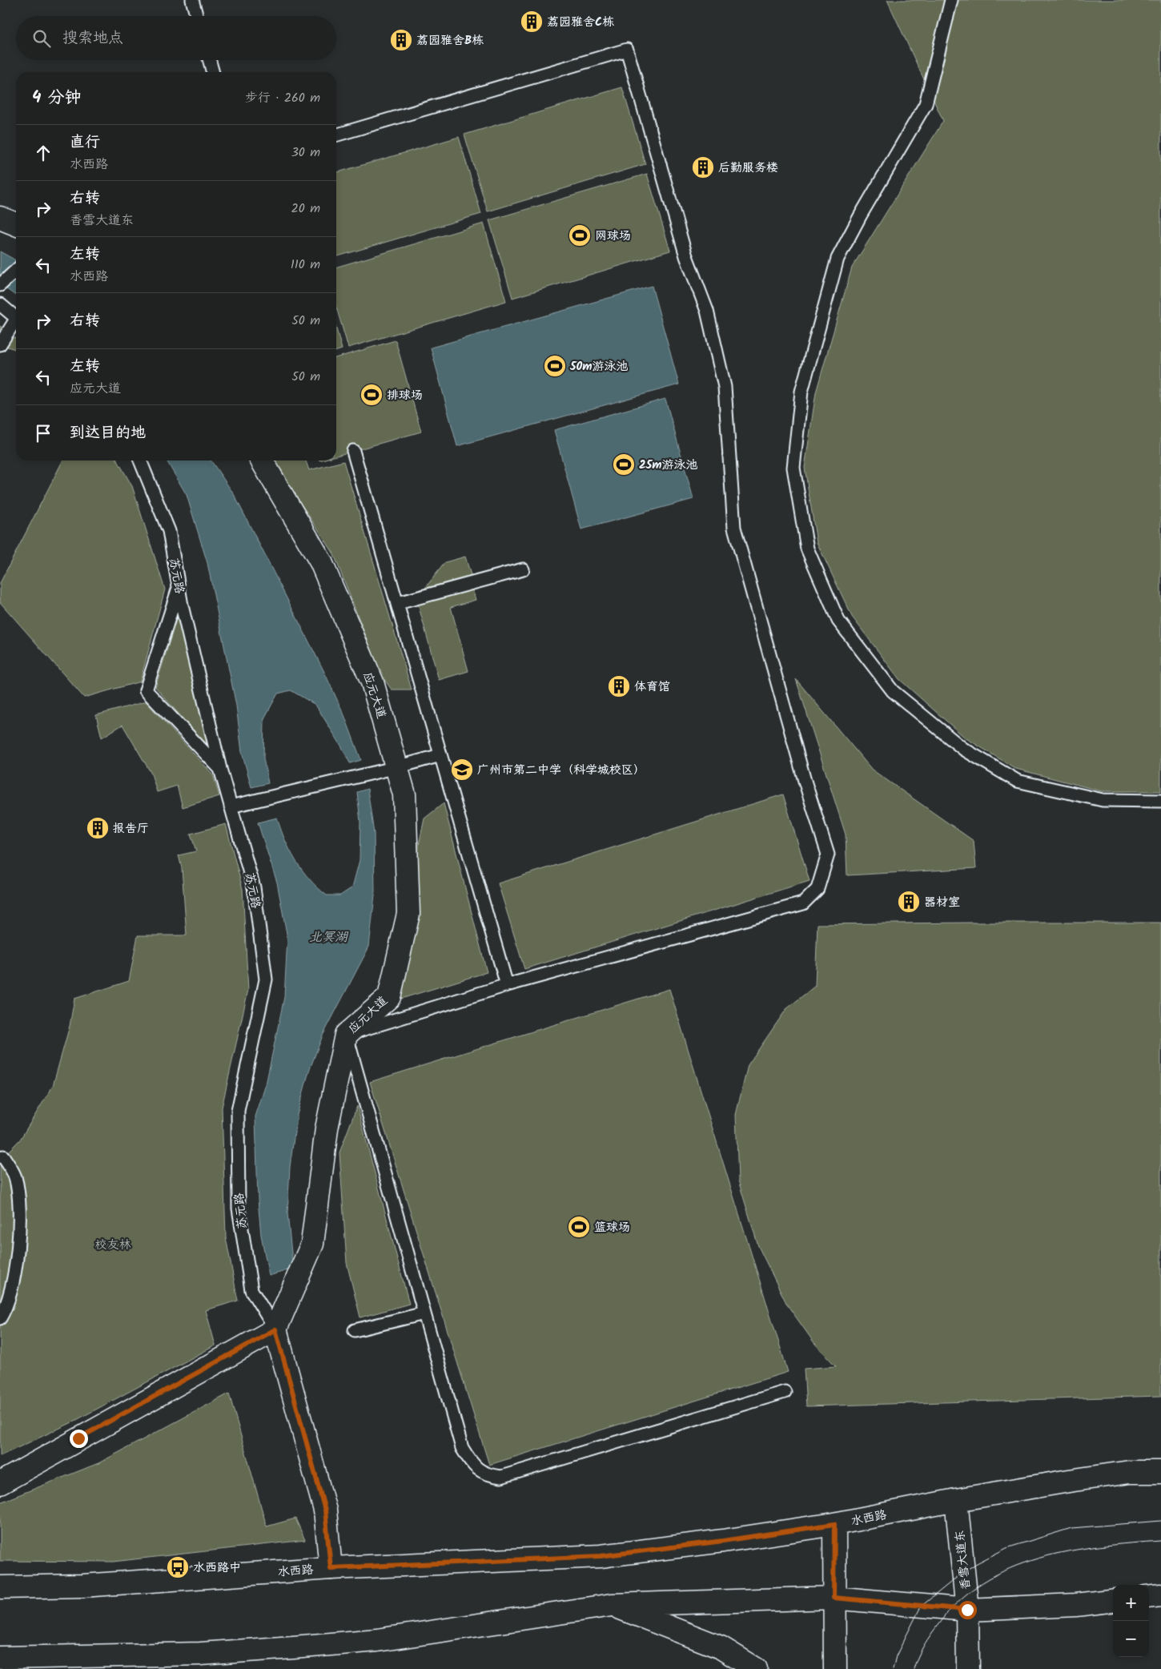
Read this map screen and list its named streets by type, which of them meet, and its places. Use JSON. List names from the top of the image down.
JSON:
{
  "streets": {
    "main road": ["应元大道", "水西路", "香雪大道东"],
    "lane": ["苏元路"]
  },
  "crossings": [
    ["苏元路", "应元大道"],
    ["水西路", "香雪大道东"]
  ],
  "water": ["北冥湖"],
  "parks": ["校友林"],
  "places": {
    "building": [
      "荔园雅舍C栋",
      "荔园雅舍B栋",
      "后勤服务楼",
      "体育馆",
      "报告厅",
      "器材室"
    ],
    "sports": [
      "网球场",
      "50m游泳池",
      "排球场",
      "25m游泳池",
      "篮球场"
    ],
    "school or university": ["广州市第二中学（科学城校区）"],
    "bus stop": ["水西路中"]
  },
  "page": {
    "search": "搜索地点",
    "heading": ["4 分钟", "步行 · 260 m"],
    "list": [
      ["直行", "水西路", "30 m"],
      ["右转", "香雪大道东", "20 m"],
      ["左转", "水西路", "110 m"],
      ["右转", "50 m"],
      ["左转", "应元大道", "50 m"],
      "到达目的地"
    ],
    "map_buttons": ["+", "−"]
  }
}
